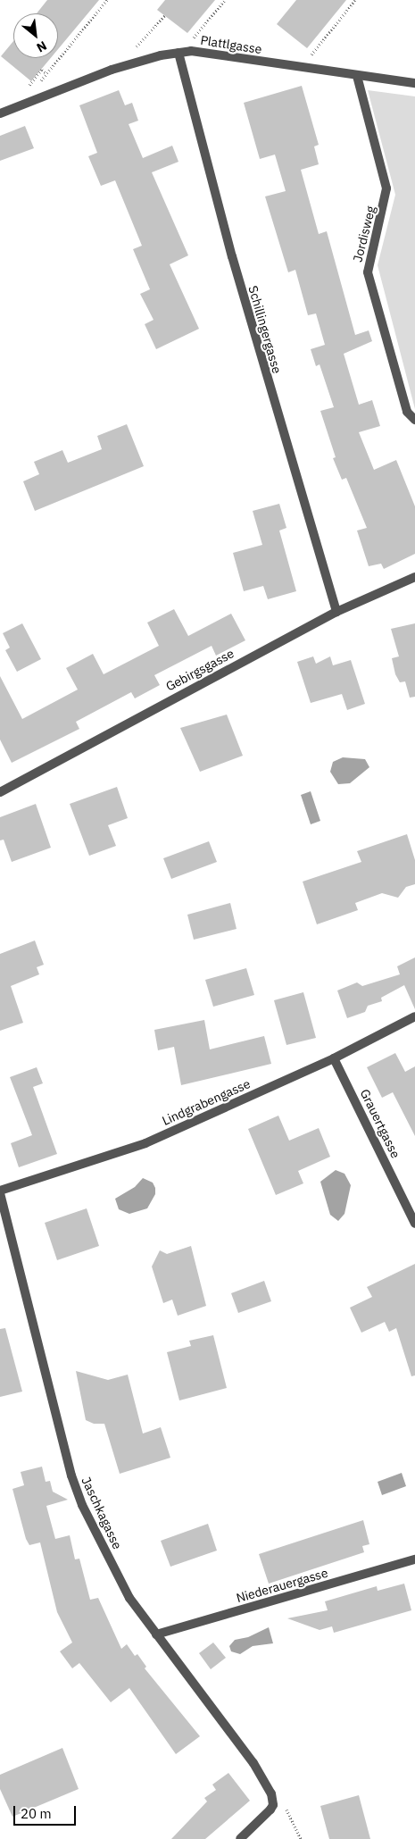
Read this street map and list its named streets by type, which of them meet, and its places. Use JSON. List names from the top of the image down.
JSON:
{
  "streets": {
    "street": [
      "Plattlgasse",
      "Jordisweg",
      "Schillingergasse",
      "Gebirgsgasse",
      "Lindgrabengasse",
      "Grauertgasse",
      "Jaschkagasse",
      "Niederauergasse"
    ]
  },
  "crossings": [
    ["Plattlgasse", "Jordisweg"],
    ["Plattlgasse", "Schillingergasse"],
    ["Schillingergasse", "Gebirgsgasse"],
    ["Lindgrabengasse", "Grauertgasse"],
    ["Lindgrabengasse", "Jaschkagasse"],
    ["Jaschkagasse", "Niederauergasse"]
  ],
  "scale_bar": "20 m",
  "north": "bottom right"
}
